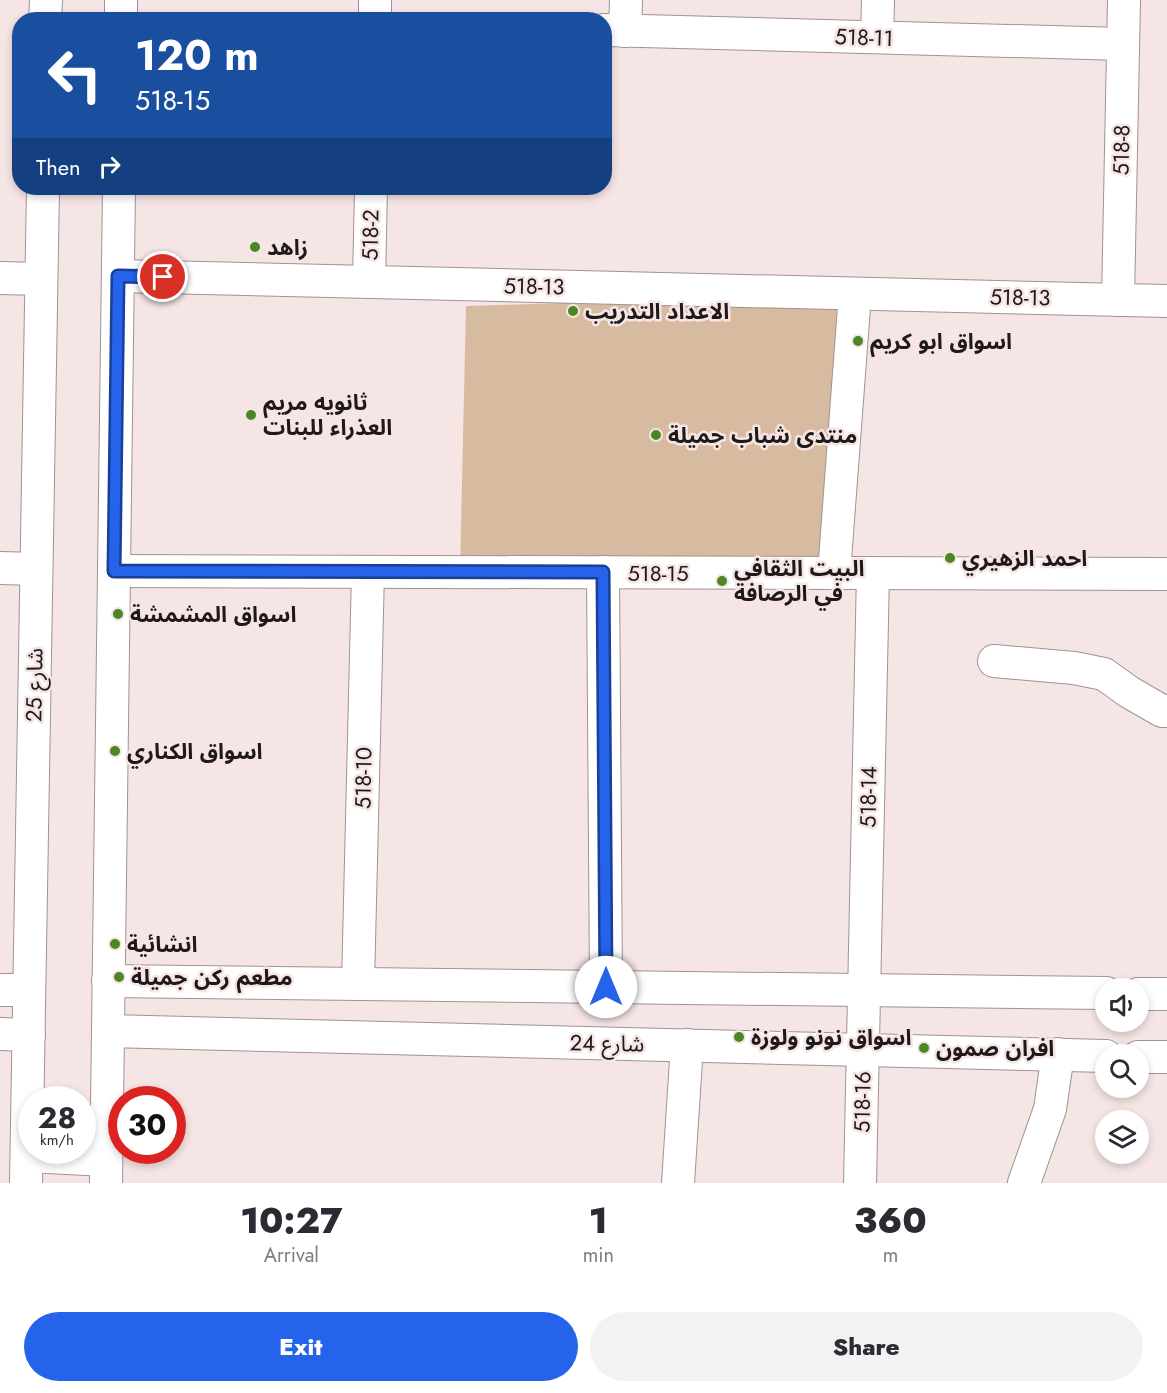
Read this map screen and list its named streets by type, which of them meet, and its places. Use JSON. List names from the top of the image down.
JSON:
{
  "streets": {
    "street": [
      "518-11",
      "518-8",
      "518-2",
      "518-13",
      "518-15",
      "شارع 25",
      "518-10",
      "518-14",
      "شارع 24",
      "518-16"
    ]
  },
  "crossings": [
    ["518-11", "518-8"],
    ["518-8", "518-13"],
    ["518-2", "518-13"],
    ["518-15", "518-10"],
    ["518-15", "518-14"],
    ["518-10", "شارع 24"],
    ["518-14", "شارع 24"],
    ["518-14", "518-16"],
    ["شارع 24", "518-16"]
  ],
  "places": [
    "زاهد",
    "الاعداد التدريب",
    "اسواق ابو كريم",
    "ثانويه مريم العذراء للبنات",
    "منتدى شباب جميلة",
    "احمد الزهيري",
    "البيت الثقافي في الرصافة",
    "اسواق المشمشة",
    "اسواق الكناري",
    "انشائية",
    "مطعم ركن جميلة",
    "اسواق نونو ولوزة",
    "افران صمون"
  ],
  "page": {
    "turn": ["120 m", "518-15"],
    "then": "Then",
    "speed": "28 km/h",
    "limit": "30",
    "eta": [
      "10:27",
      "Arrival",
      "1",
      "min",
      "360",
      "m"
    ],
    "buttons": ["Exit", "Share"]
  }
}
